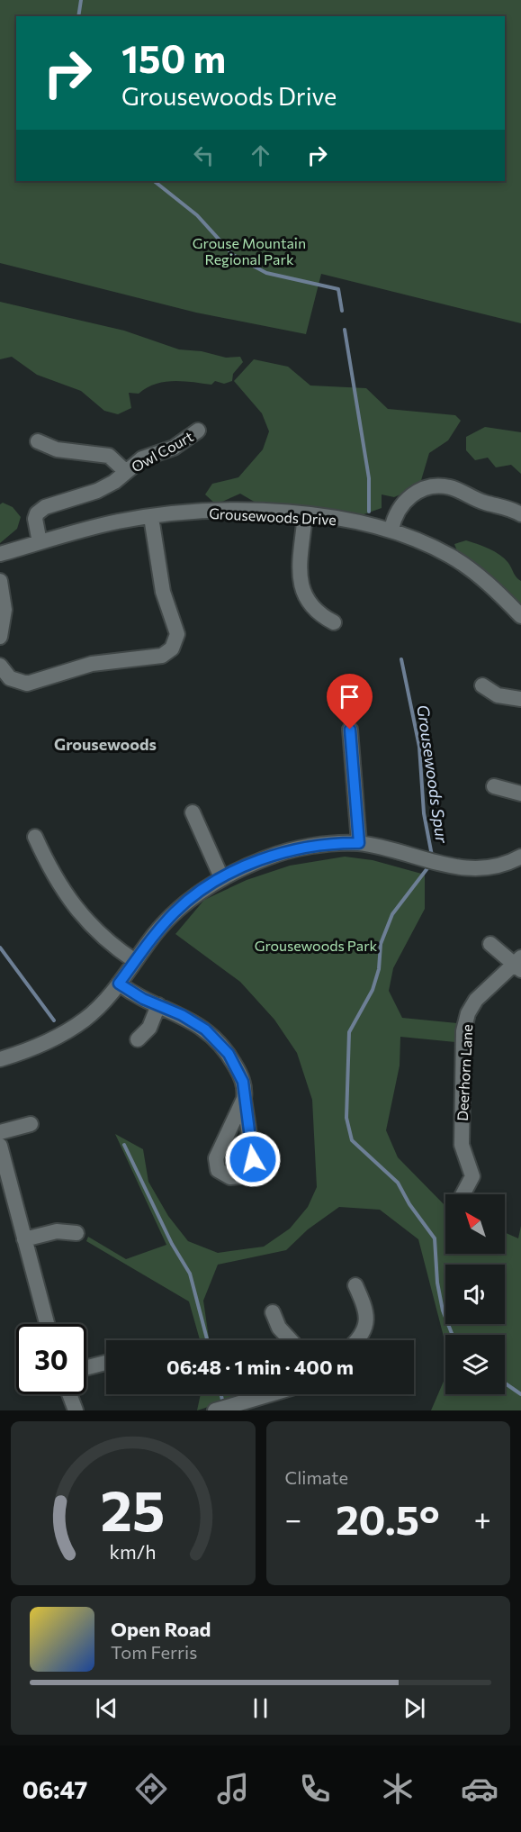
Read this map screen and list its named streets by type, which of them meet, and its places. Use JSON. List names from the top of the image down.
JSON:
{
  "streets": {
    "street": ["Owl Court", "Grousewoods Drive", "Deerhorn Lane"]
  },
  "crossings": [
    ["Owl Court", "Grousewoods Drive"]
  ],
  "districts": ["Grousewoods"],
  "water": ["Grousewoods Spur"],
  "parks": ["Grouse Mountain Regional Park", "Grousewoods Park"],
  "north": "top left",
  "page": {
    "turn": ["150 m", "Grousewoods Drive"],
    "limit": "30",
    "trip": "06:48 · 1 min · 400 m",
    "tile": "Climate",
    "heat": ["−", "20.5°", "+"],
    "song": ["Open Road", "Tom Ferris"],
    "tabs": "06:47",
    "gauge": ["25", "km/h"]
  }
}
